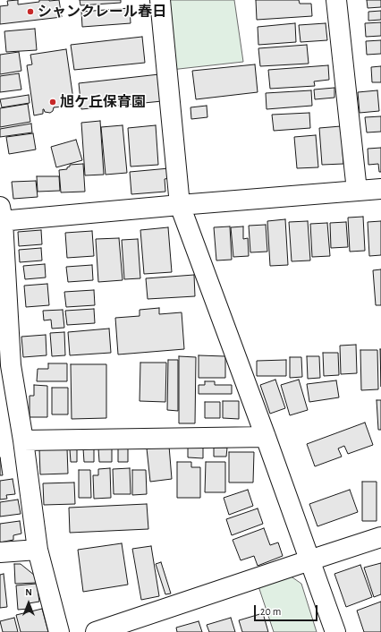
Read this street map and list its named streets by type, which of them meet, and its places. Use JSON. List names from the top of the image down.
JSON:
{
  "places": ["シャンクレール春日", "旭ケ丘保育園"],
  "scale_bar": "20 m",
  "north": "top"
}
